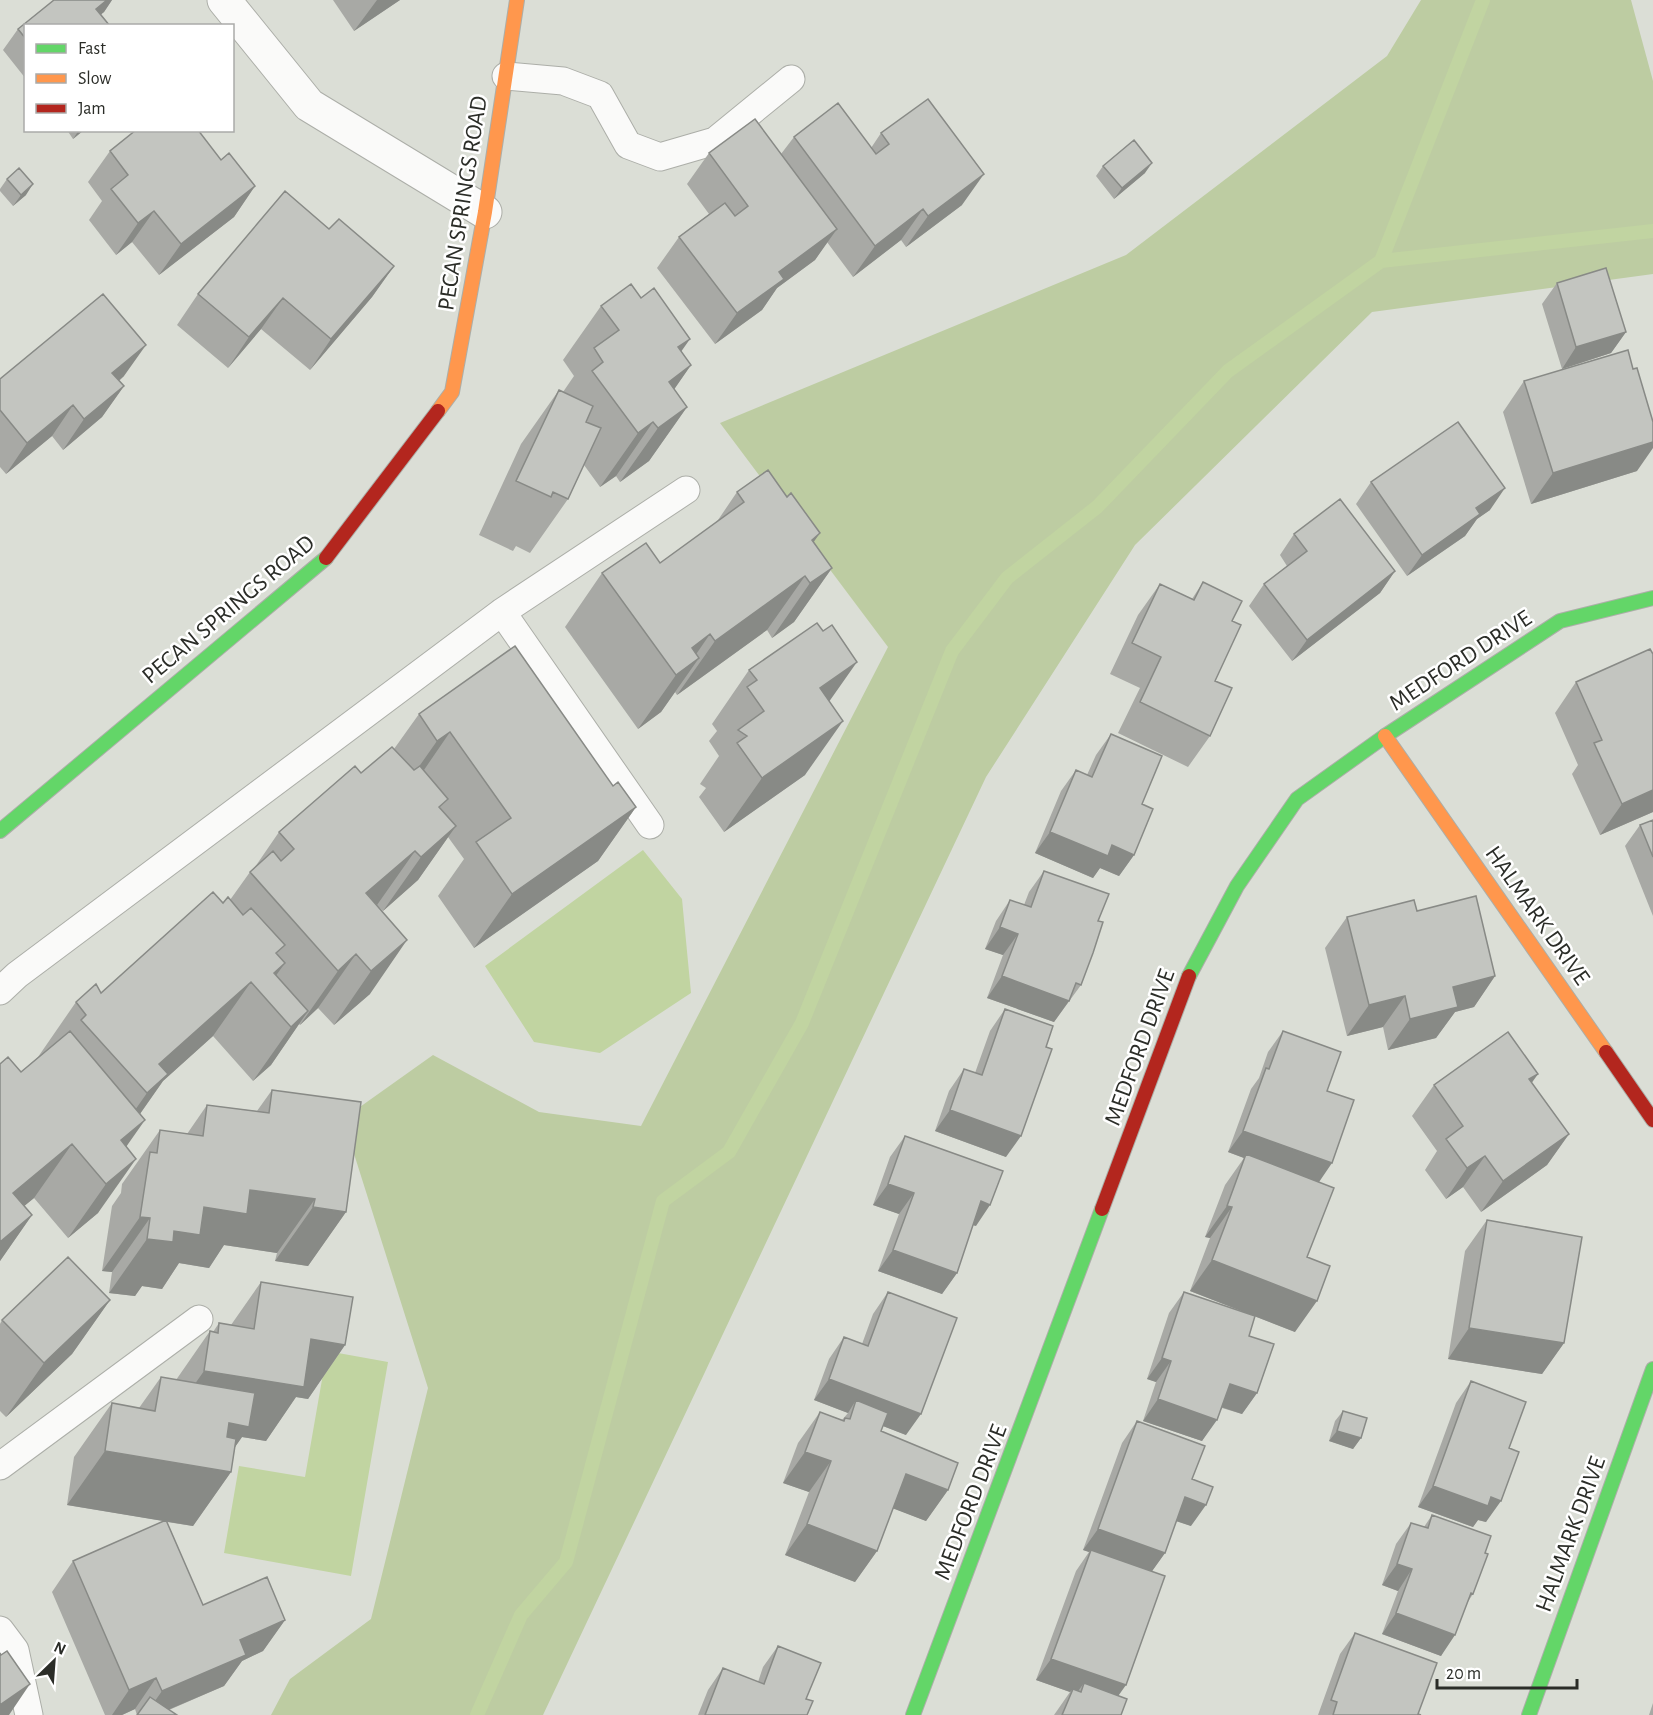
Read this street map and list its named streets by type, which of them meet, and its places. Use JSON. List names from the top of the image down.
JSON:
{
  "streets": {
    "street": ["PECAN SPRINGS ROAD", "MEDFORD DRIVE", "HALMARK DRIVE"]
  },
  "crossings": [
    ["MEDFORD DRIVE", "HALMARK DRIVE"]
  ],
  "legend": ["Fast", "Slow", "Jam"],
  "scale_bar": "20 m",
  "north": "top right"
}
